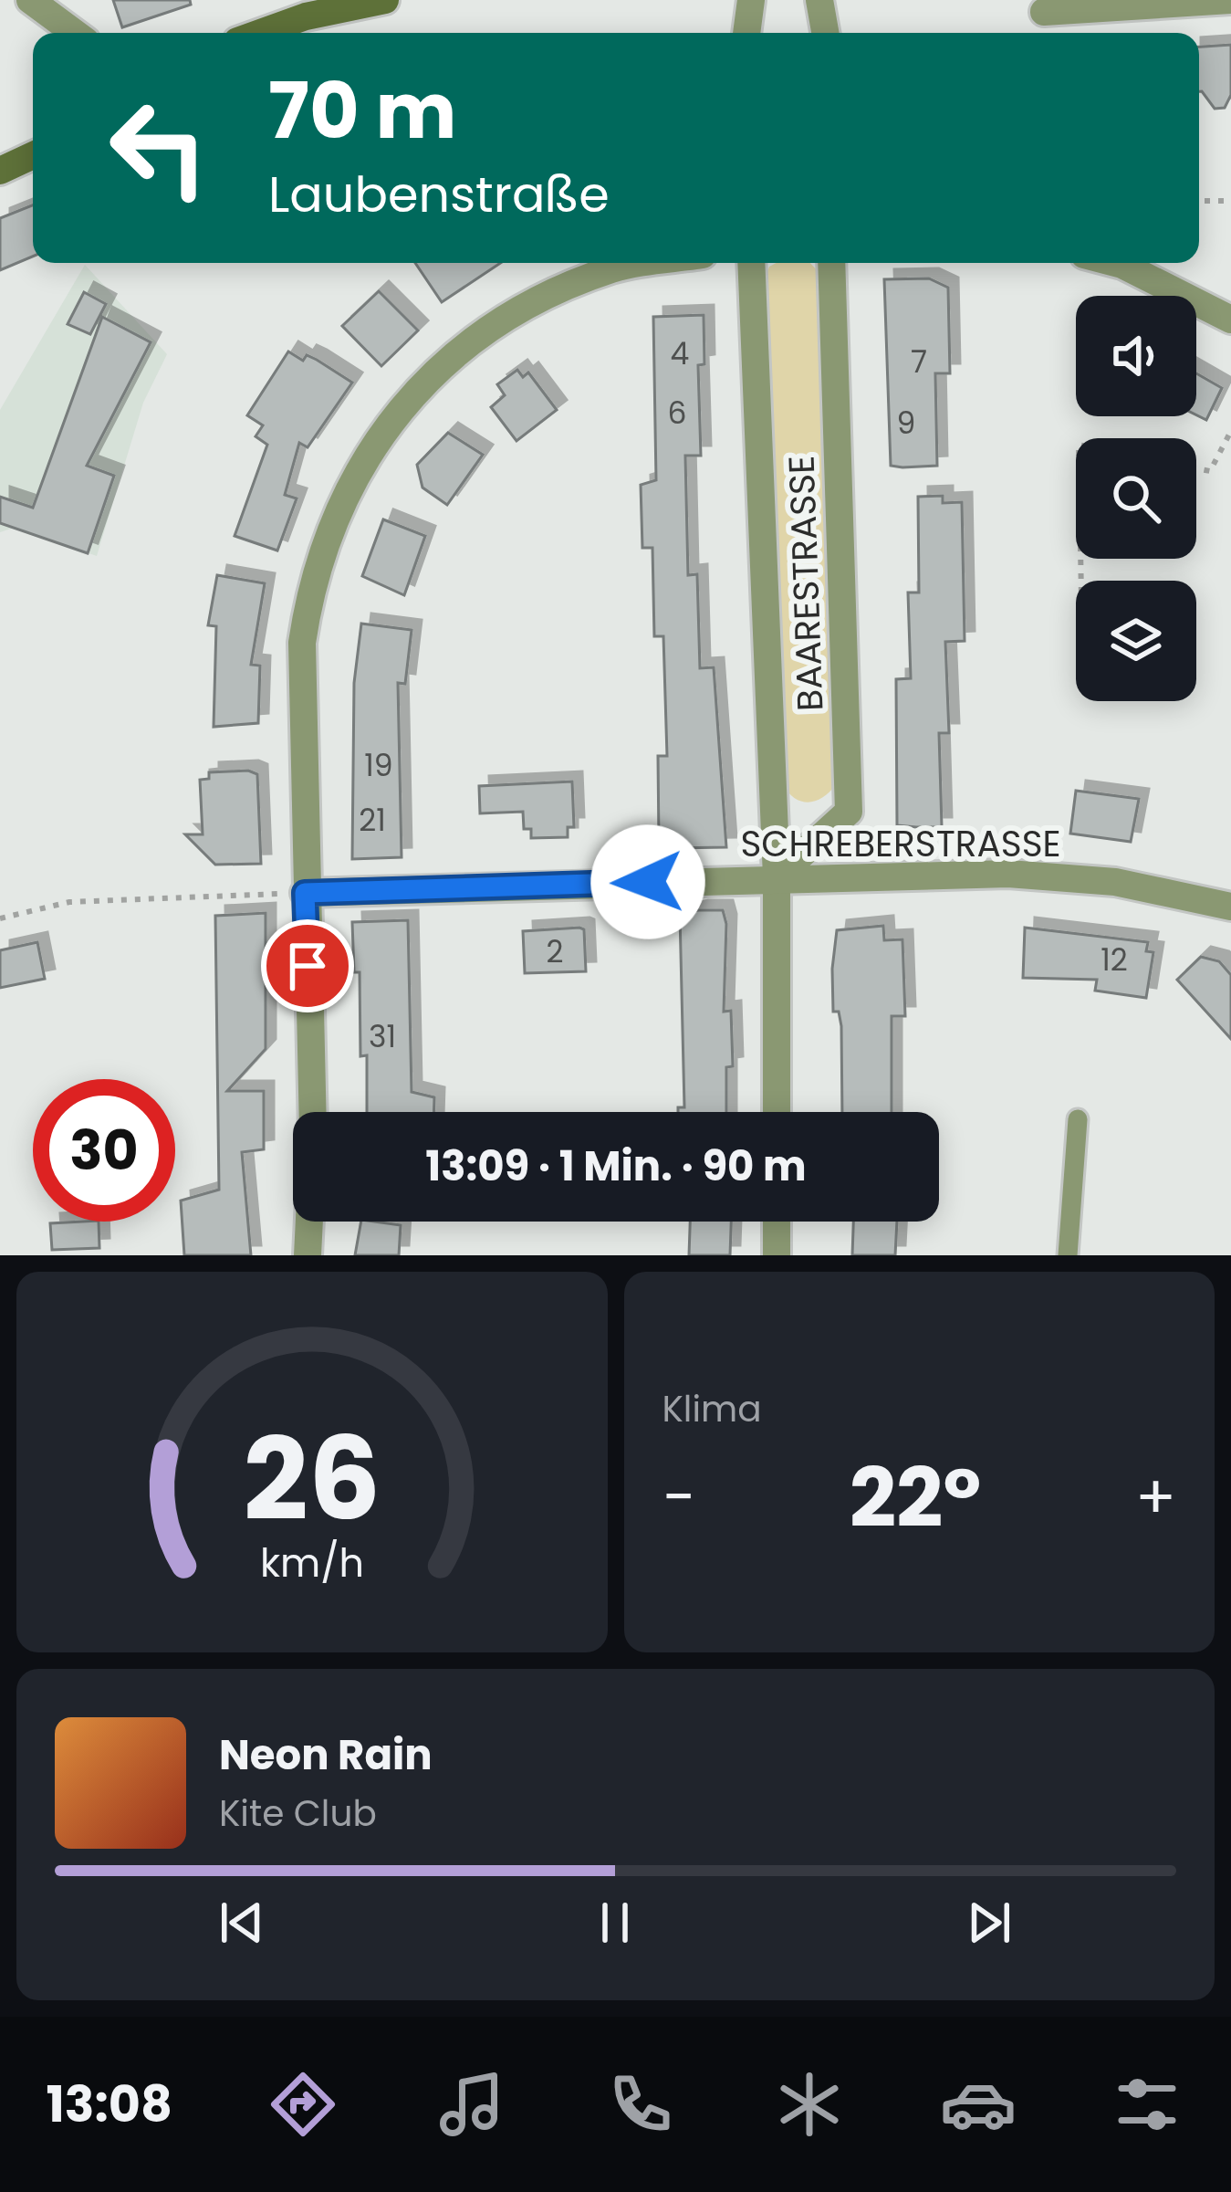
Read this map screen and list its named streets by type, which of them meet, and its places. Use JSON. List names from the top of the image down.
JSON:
{
  "streets": {
    "street": ["BAARESTRASSE", "SCHREBERSTRASSE"]
  },
  "crossings": [
    ["BAARESTRASSE", "SCHREBERSTRASSE"]
  ],
  "house_numbers": [
    "4",
    "7",
    "6",
    "9",
    "19",
    "21",
    "2",
    "12",
    "31"
  ],
  "page": {
    "turn": ["70 m", "Laubenstraße"],
    "limit": "30",
    "trip": "13:09 · 1 Min. · 90 m",
    "tile": "Klima",
    "heat": ["−", "22°", "+"],
    "song": ["Neon Rain", "Kite Club"],
    "tabs": "13:08",
    "gauge": ["26", "km/h"]
  }
}
